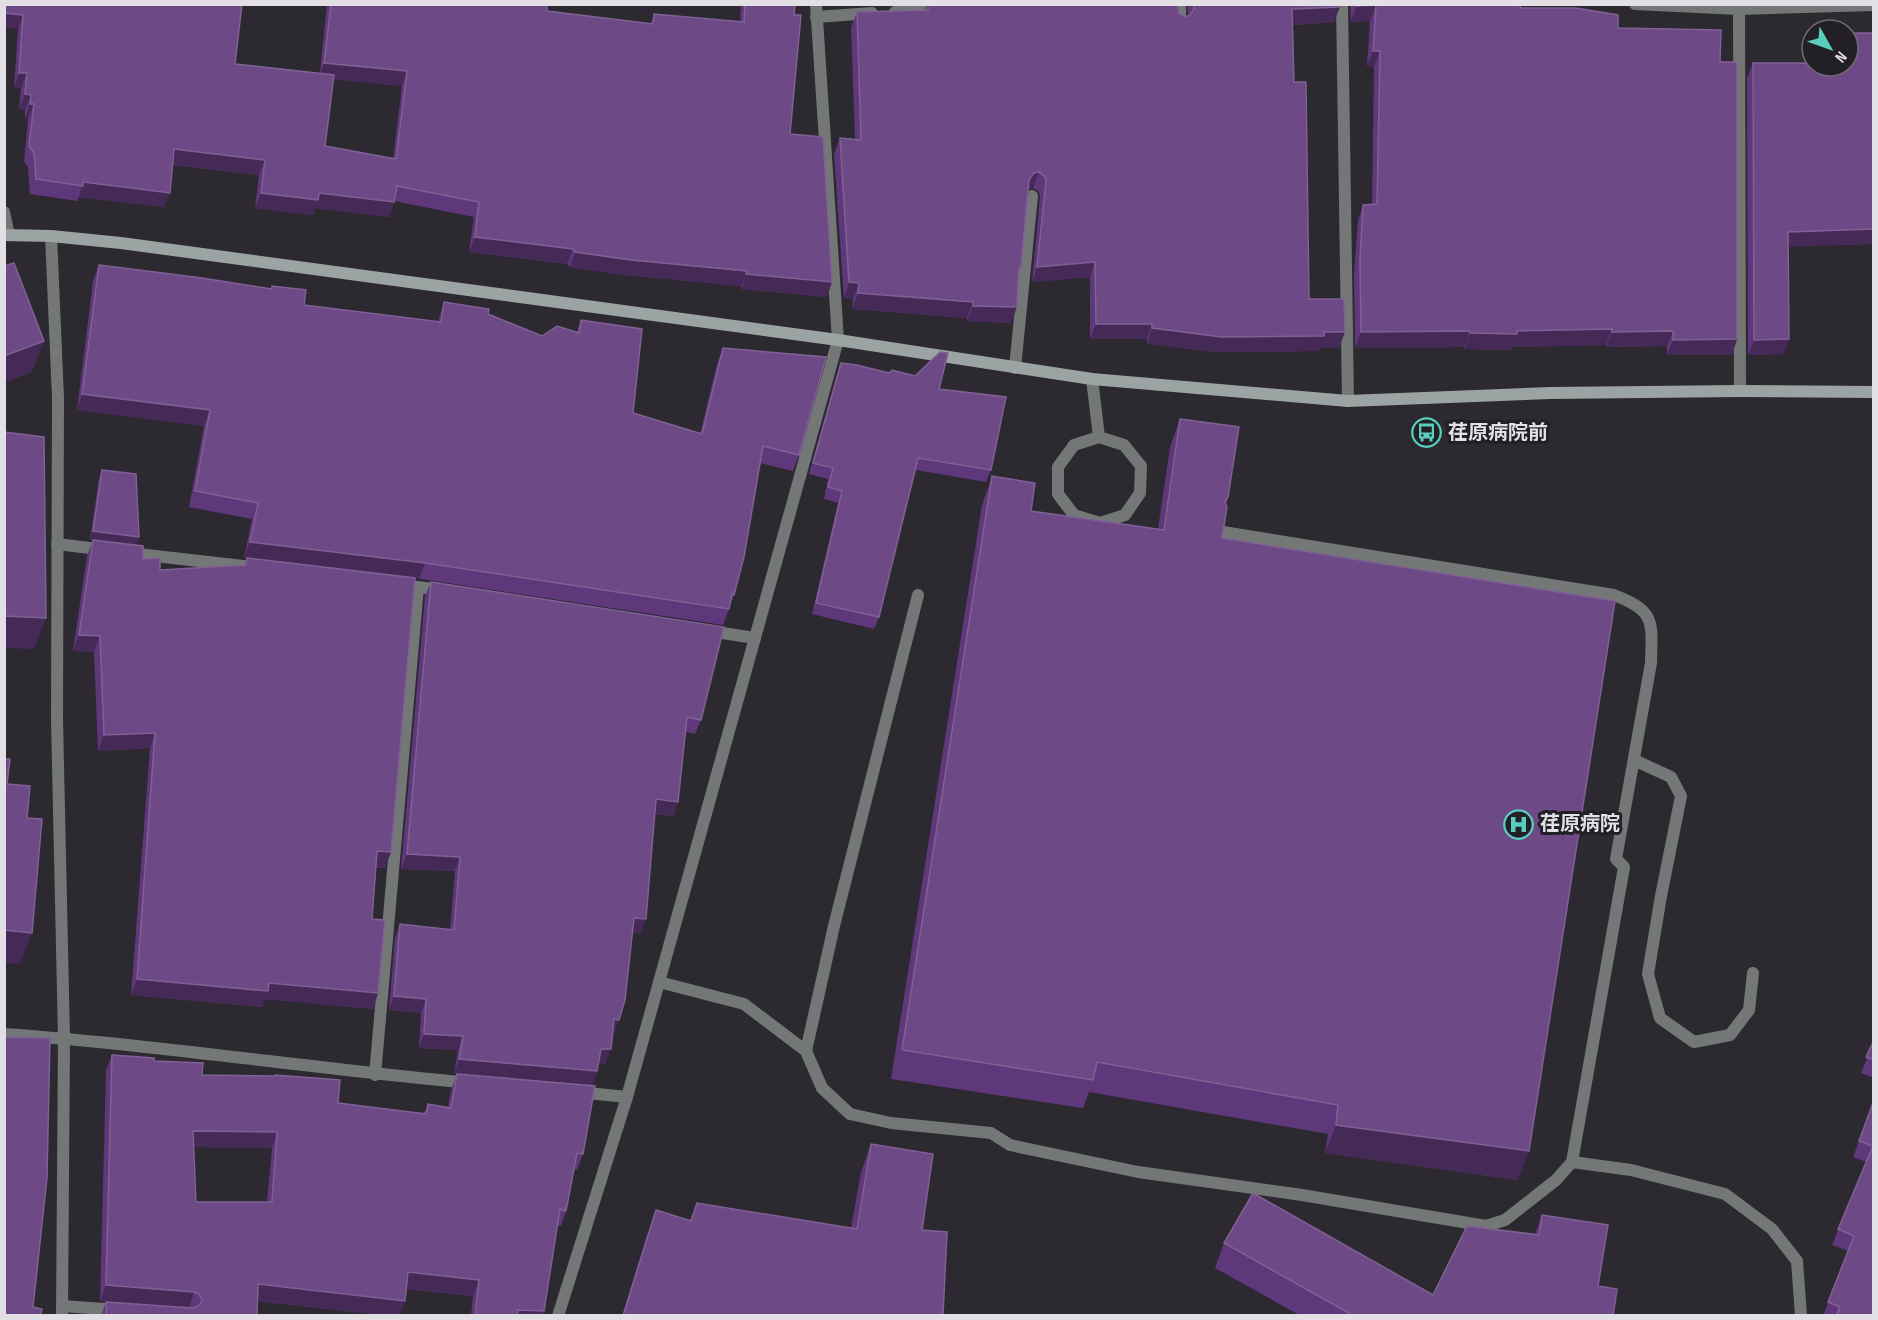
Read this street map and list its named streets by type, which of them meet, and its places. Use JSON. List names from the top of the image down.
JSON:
{
  "places": {
    "bus stop": ["荏原病院前"],
    "hospital": ["荏原病院"]
  },
  "north": "bottom right"
}
